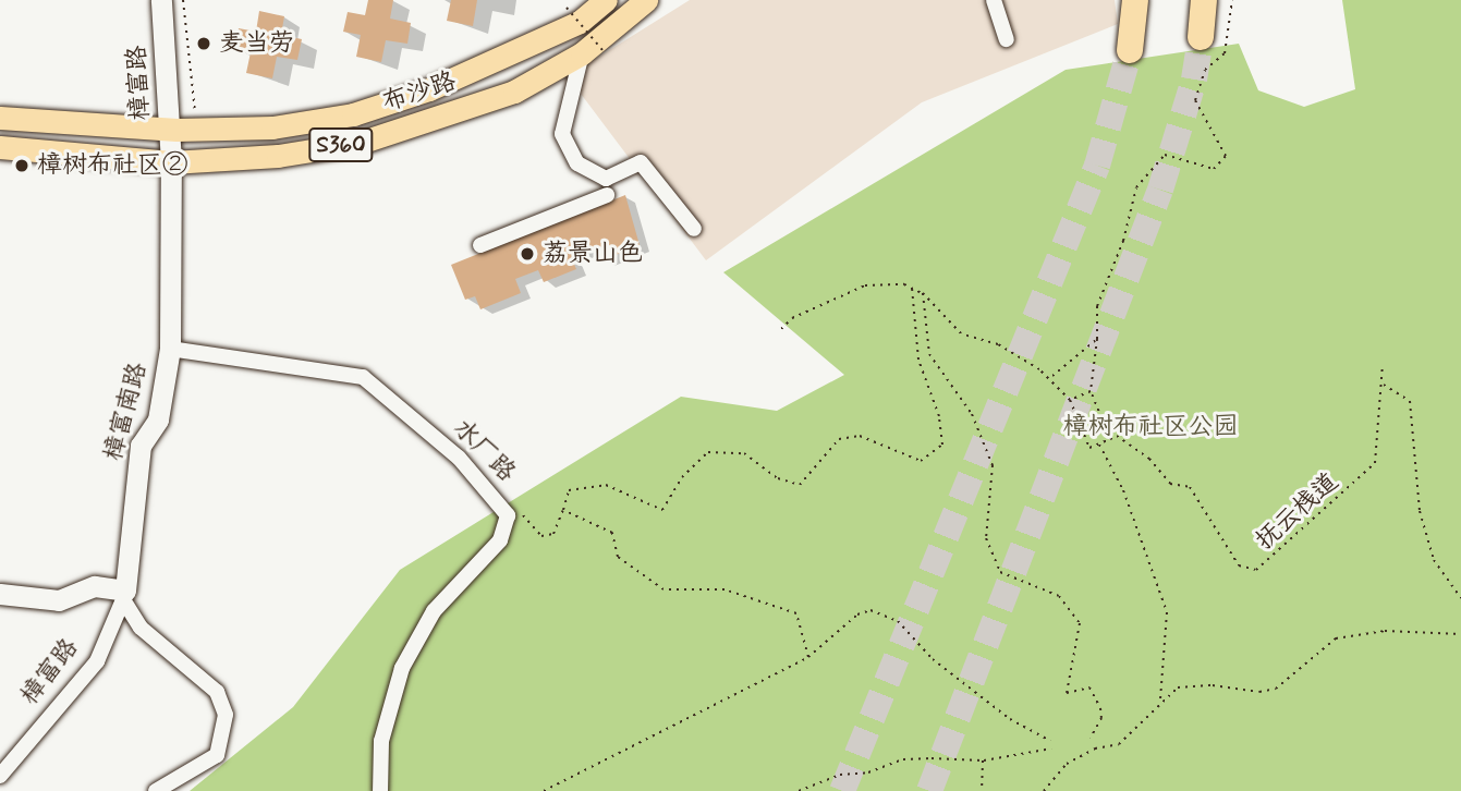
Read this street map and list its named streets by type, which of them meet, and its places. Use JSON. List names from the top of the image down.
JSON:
{
  "streets": {
    "main road": ["布沙路", "S360"],
    "street": ["樟富路", "樟富南路", "水厂路"],
    "path": ["抚云栈道"]
  },
  "crossings": [
    ["樟富路", "布沙路"],
    ["樟富路", "樟富南路"],
    ["布沙路", "樟富南路"],
    ["樟富南路", "水厂路"]
  ],
  "parks": ["樟树布社区公园"],
  "places": ["麦当劳", "樟树布社区②", "荔景山色"]
}
